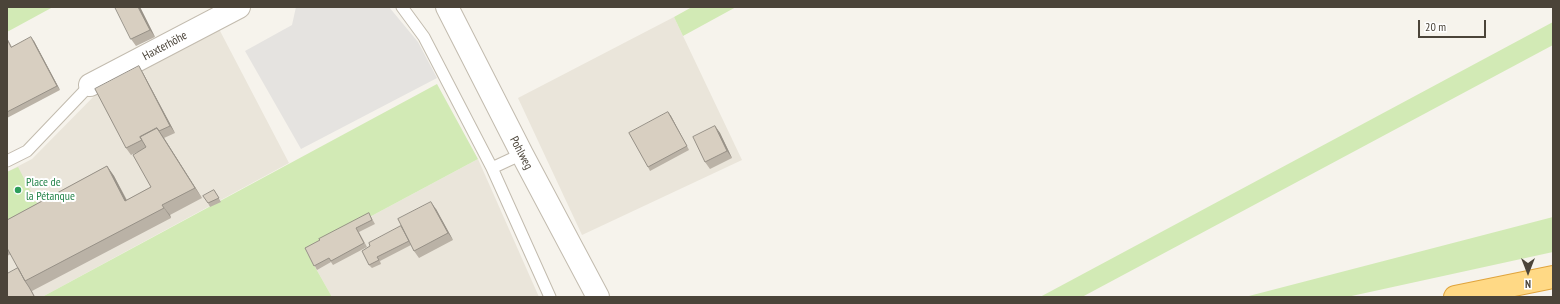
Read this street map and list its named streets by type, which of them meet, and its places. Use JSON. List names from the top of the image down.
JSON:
{
  "streets": {
    "street": ["Haxterhöhe", "Pohlweg"]
  },
  "places": ["Place de la Pétanque"],
  "scale_bar": "20 m",
  "north": "bottom"
}
